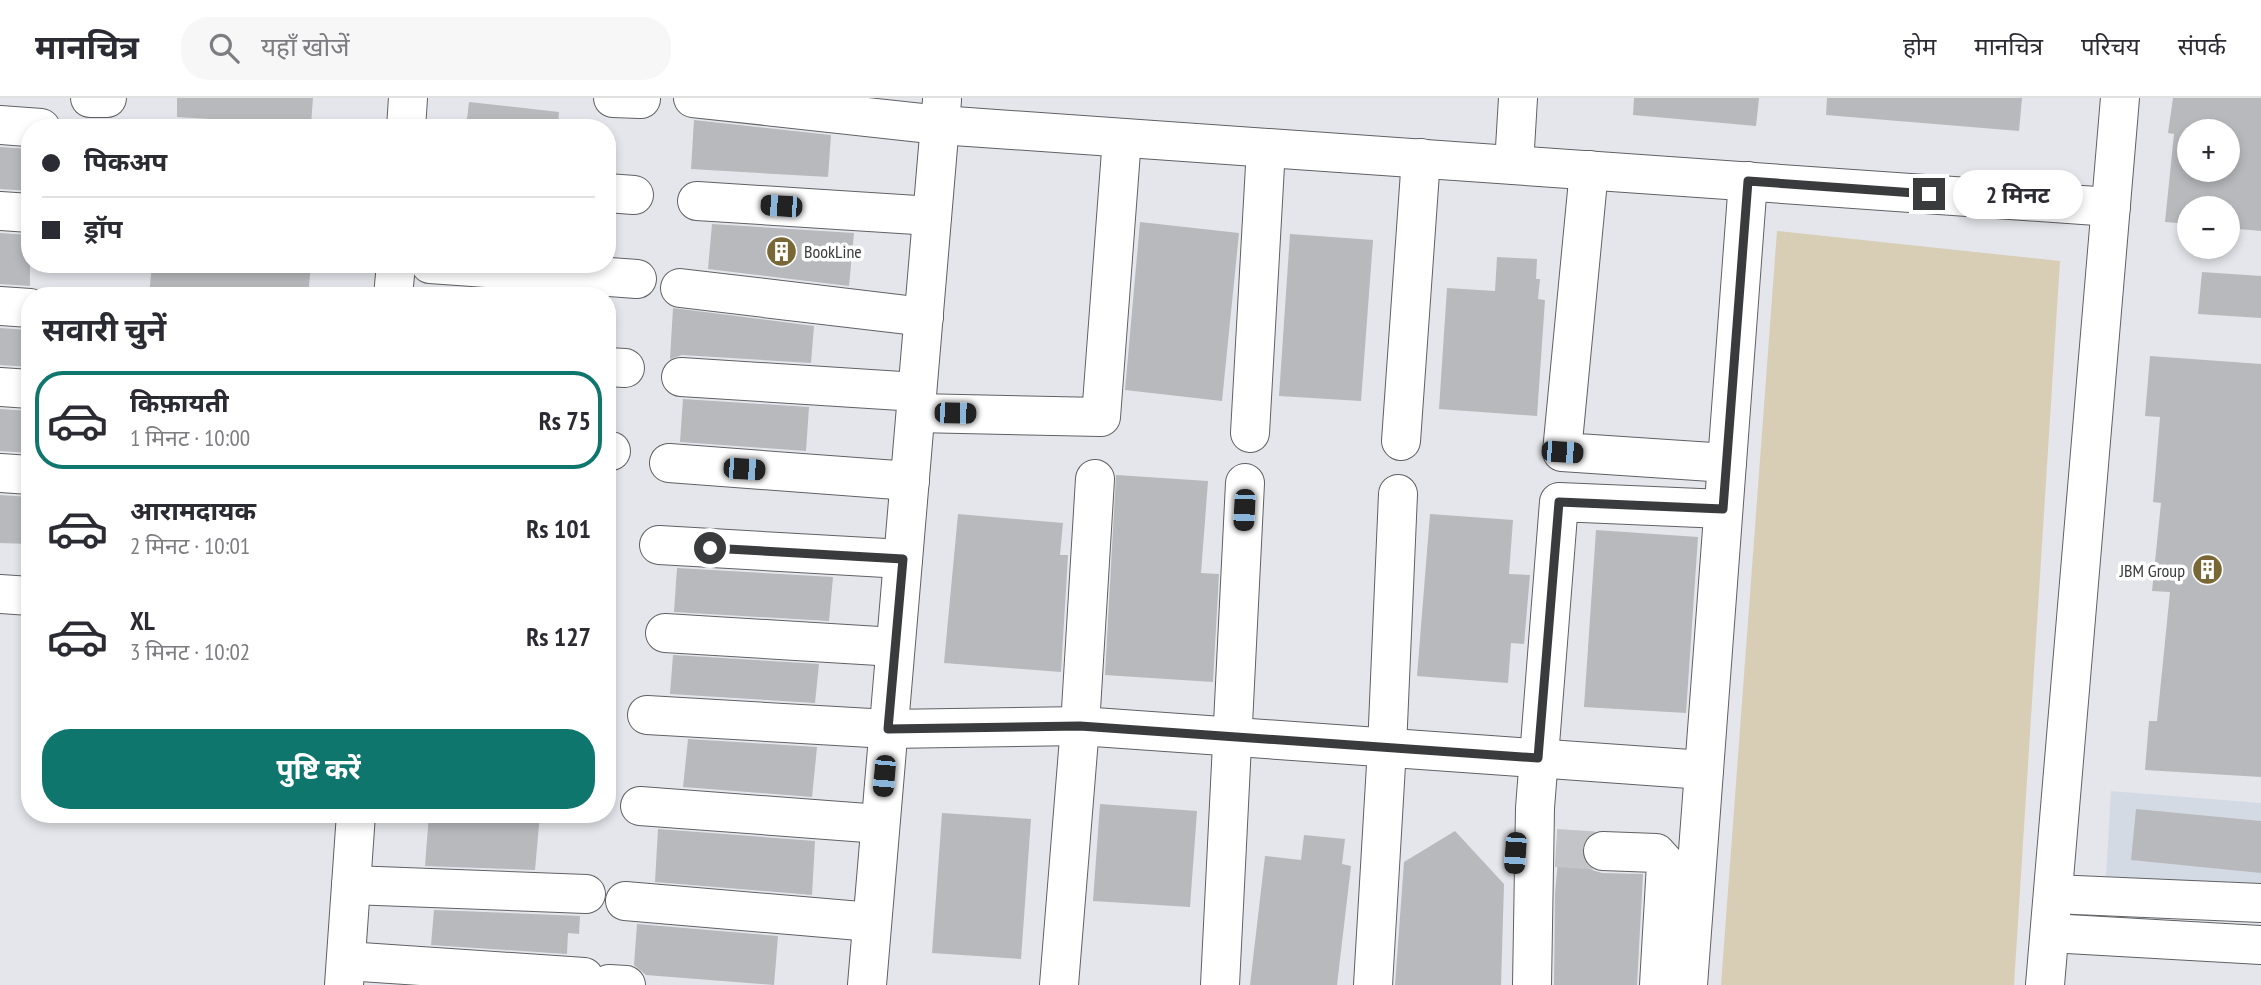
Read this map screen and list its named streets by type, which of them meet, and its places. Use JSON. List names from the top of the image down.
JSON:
{
  "places": {
    "building": ["BookLine", "JBM Group"]
  },
  "page": {
    "header": "मानचित्र",
    "search": "यहाँ खोजें",
    "nav": [
      "होम",
      "मानचित्र",
      "परिचय",
      "संपर्क"
    ],
    "map_buttons": ["+", "−"],
    "banner": ["पिकअप", "ड्रॉप"],
    "bubble": "2 मिनट",
    "heading": "सवारी चुनें",
    "list": [
      {
        "name": "किफ़ायती",
        "note": "1 मिनट · 10:00",
        "value": "Rs 75"
      },
      {
        "name": "आरामदायक",
        "note": "2 मिनट · 10:01",
        "value": "Rs 101"
      },
      {
        "name": "XL",
        "note": "3 मिनट · 10:02",
        "value": "Rs 127"
      }
    ],
    "buttons": "पुष्टि करें"
  }
}
